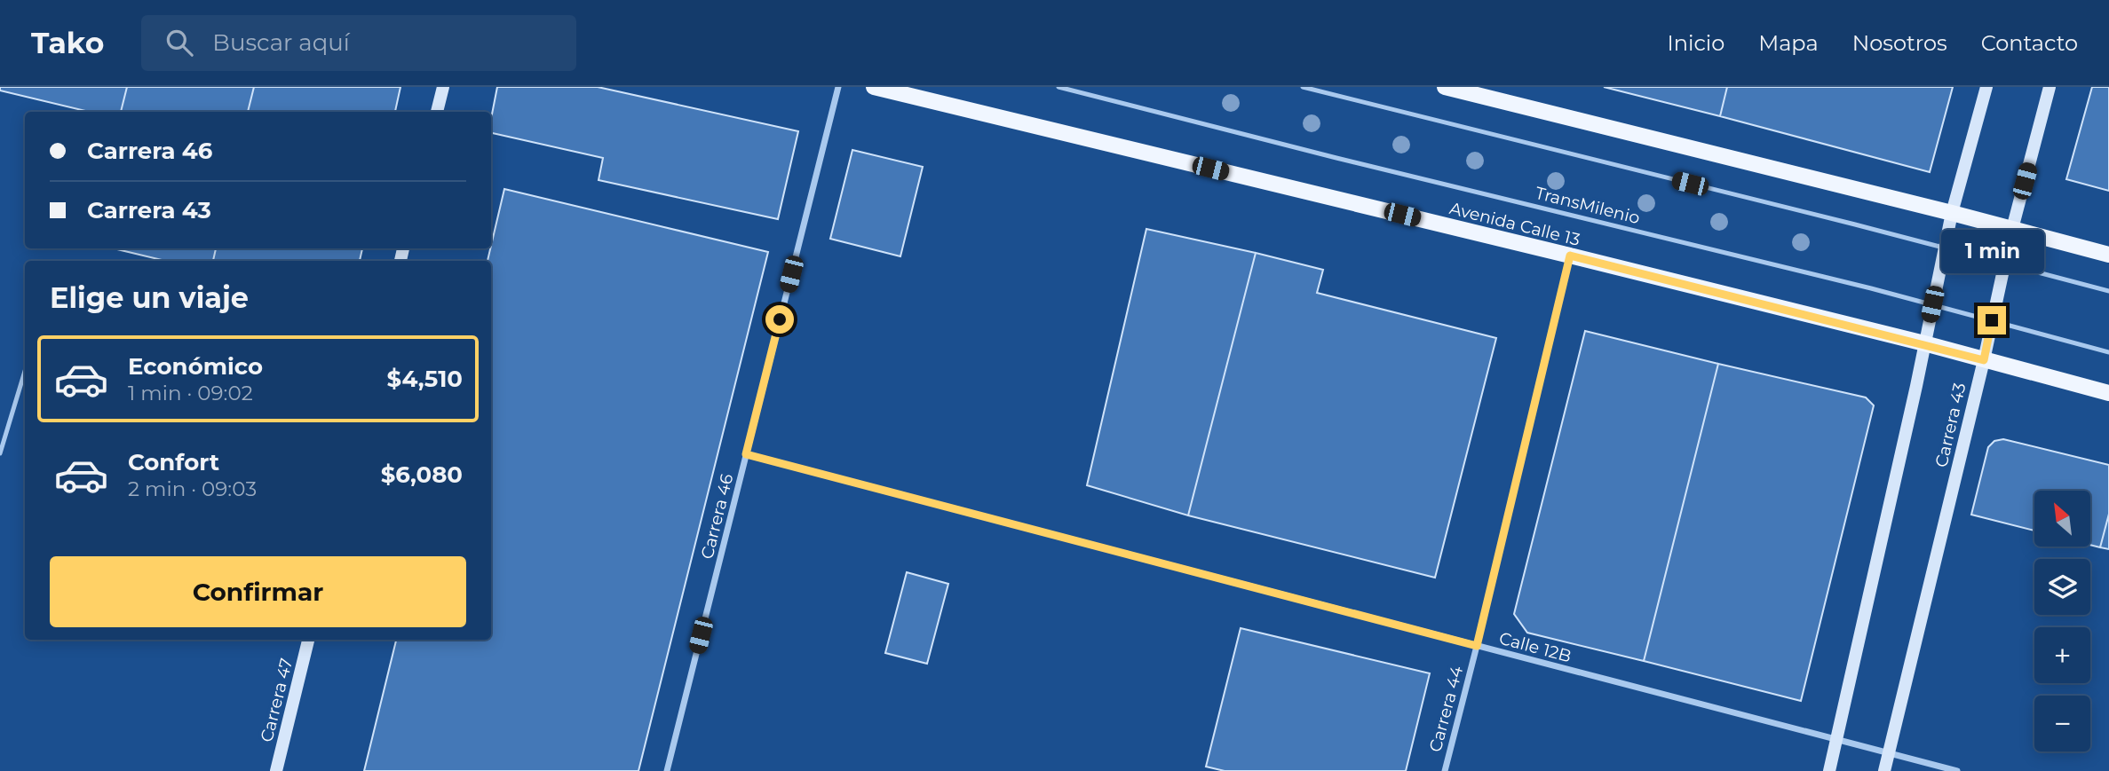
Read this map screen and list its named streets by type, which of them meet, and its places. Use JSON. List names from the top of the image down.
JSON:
{
  "streets": {
    "main road": ["Avenida Calle 13"],
    "street": [
      "Carrera 43",
      "Carrera 46",
      "Calle 12B",
      "Carrera 47",
      "Carrera 44"
    ],
    "lane": ["TransMilenio"]
  },
  "crossings": [
    ["TransMilenio", "Carrera 43"],
    ["Avenida Calle 13", "Carrera 43"],
    ["Avenida Calle 13", "Carrera 44"],
    ["Carrera 43", "Calle 12B"],
    ["Carrera 46", "Calle 12B"],
    ["Calle 12B", "Carrera 44"]
  ],
  "north": "top left",
  "page": {
    "header": "Tako",
    "search": "Buscar aquí",
    "nav": [
      "Inicio",
      "Mapa",
      "Nosotros",
      "Contacto"
    ],
    "banner": ["Carrera 46", "Carrera 43"],
    "bubble": "1 min",
    "heading": "Elige un viaje",
    "list": [
      {
        "name": "Económico",
        "note": "1 min · 09:02",
        "value": "$4,510"
      },
      {
        "name": "Confort",
        "note": "2 min · 09:03",
        "value": "$6,080"
      }
    ],
    "map_buttons": ["+", "−"],
    "buttons": "Confirmar"
  }
}
